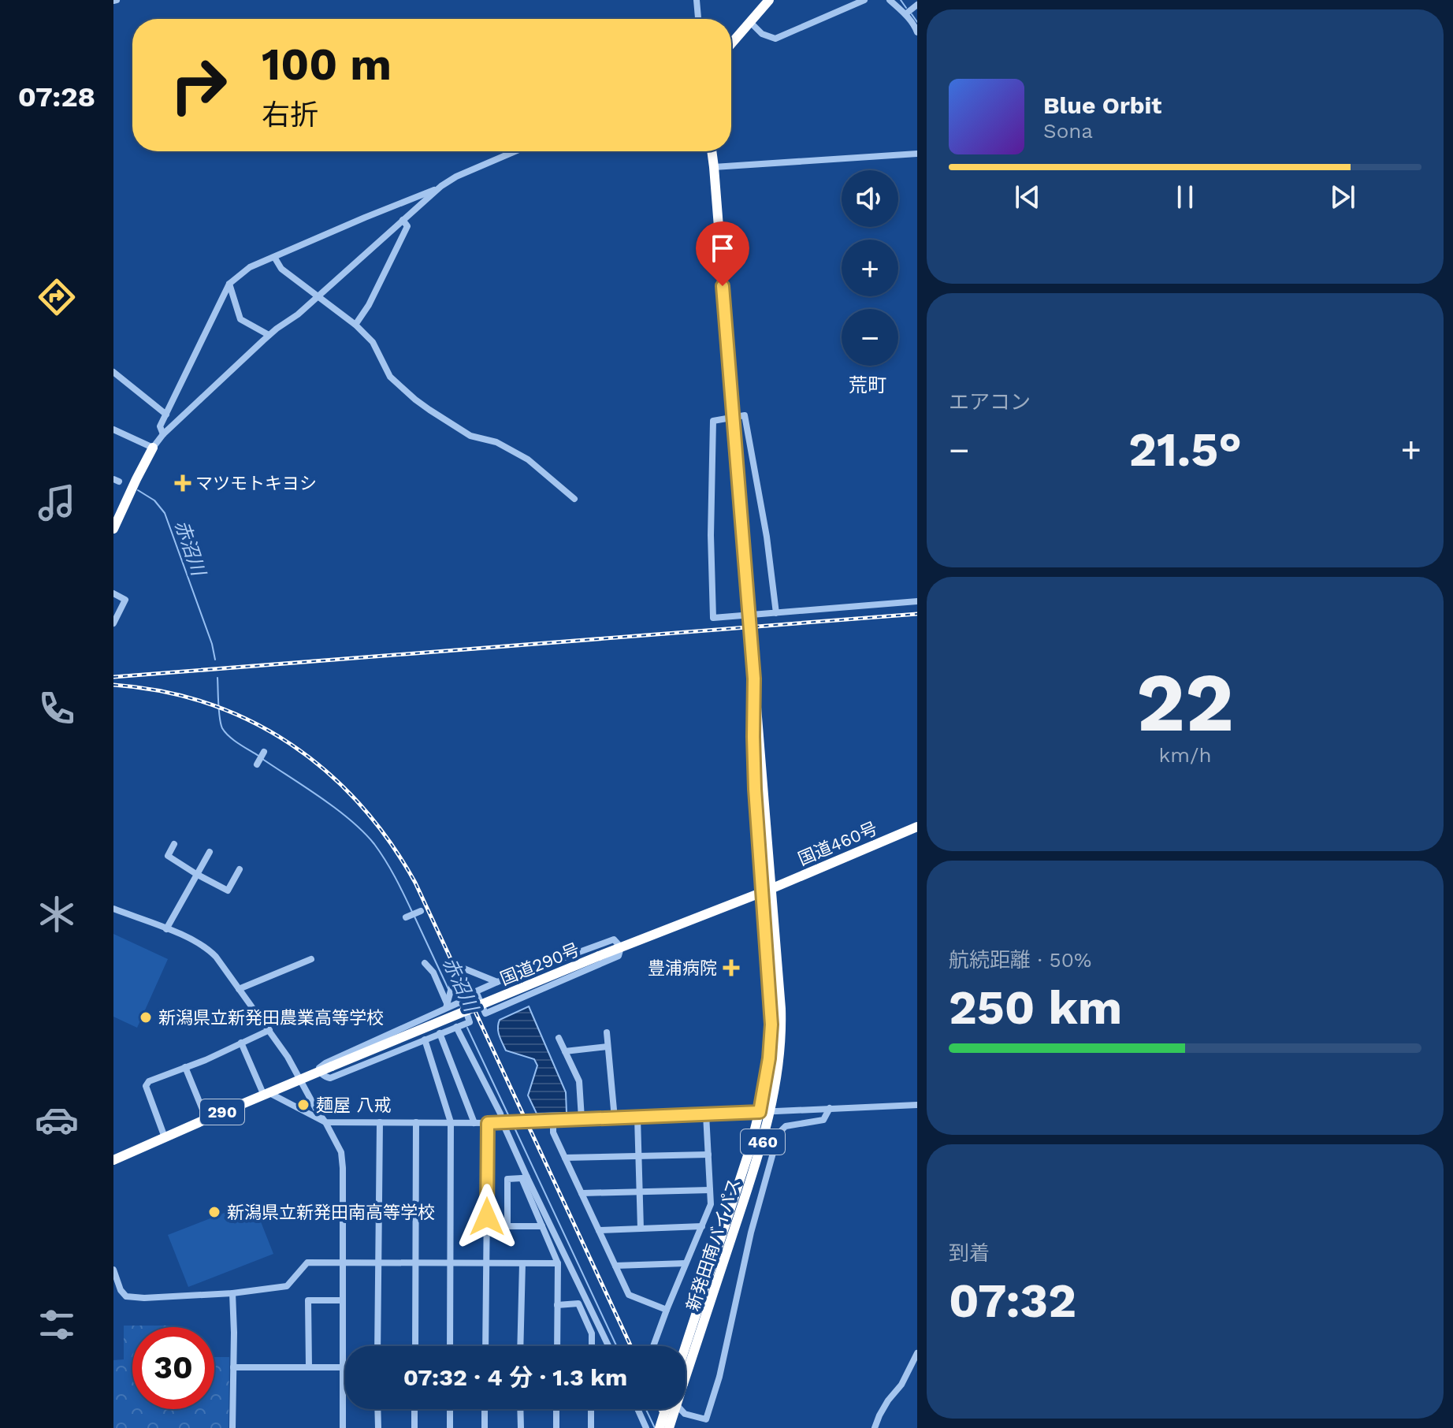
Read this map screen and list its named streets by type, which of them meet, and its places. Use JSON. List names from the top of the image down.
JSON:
{
  "streets": {
    "highway": [
      "国道460号",
      "国道290号",
      "290",
      "460",
      "新発田南バイパス"
    ]
  },
  "crossings": [
    ["国道460号", "国道290号"],
    ["国道460号", "新発田南バイパス"],
    ["国道290号", "新発田南バイパス"]
  ],
  "districts": ["荒町"],
  "water": ["赤沼川"],
  "places": {
    "health": ["マツモトキヨシ", "豊浦病院"],
    "other": ["新潟県立新発田農業高等学校", "麺屋 八戒", "新潟県立新発田南高等学校"]
  },
  "page": {
    "tabs": "07:28",
    "turn": ["100 m", "右折"],
    "song": ["Blue Orbit", "Sona"],
    "map_buttons": ["+", "−"],
    "tile": [
      "エアコン",
      ["22", "km/h"],
      ["航続距離 · 50%", "250 km"],
      ["到着", "07:32"]
    ],
    "heat": ["−", "21.5°", "+"],
    "limit": "30",
    "trip": "07:32 · 4 分 · 1.3 km"
  }
}
